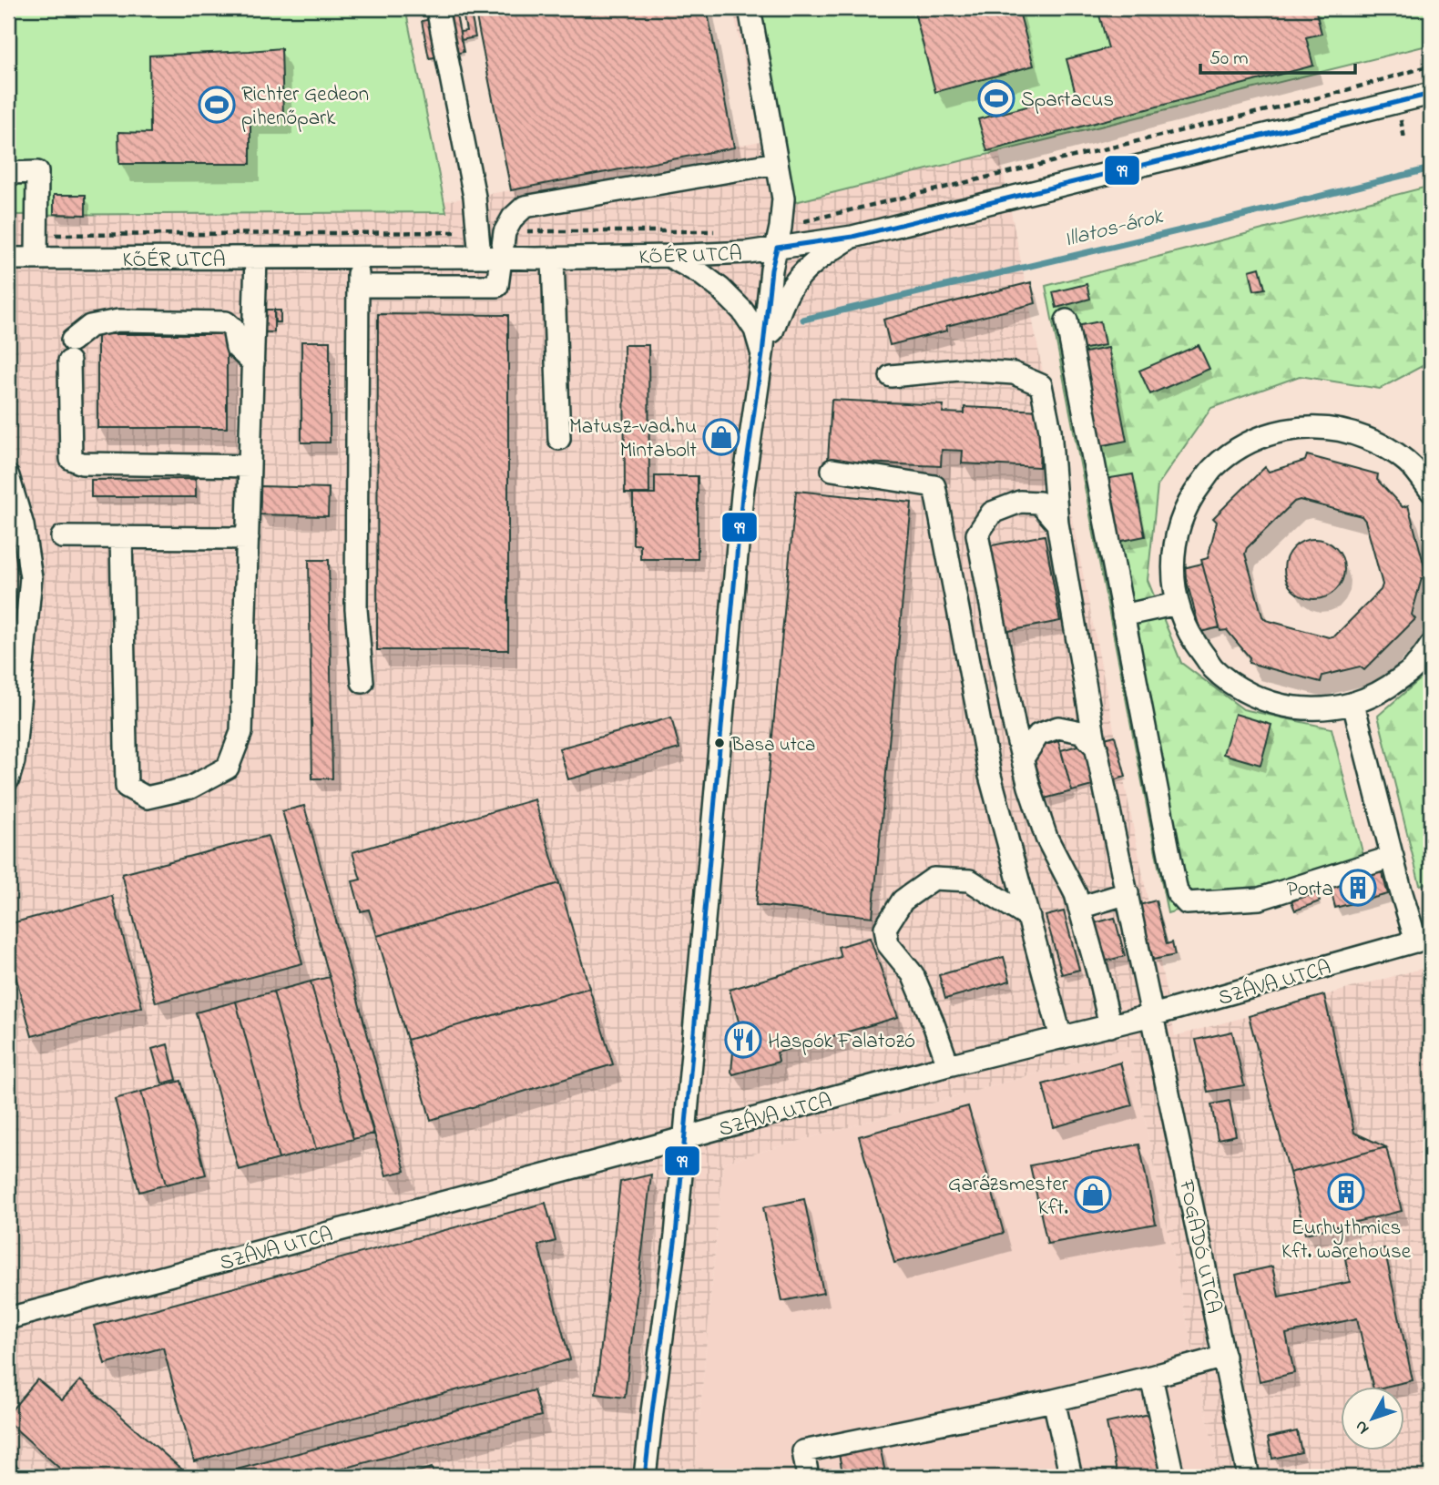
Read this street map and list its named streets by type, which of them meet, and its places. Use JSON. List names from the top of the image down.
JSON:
{
  "streets": {
    "street": ["KŐÉR UTCA", "SZÁVA UTCA", "FOGADÓ UTCA"]
  },
  "crossings": [
    ["SZÁVA UTCA", "FOGADÓ UTCA"]
  ],
  "water": ["Illatos-árok"],
  "places": {
    "sports": ["Spartacus", "Richter Gedeon pihenőpark"],
    "shop": ["Matusz-vad.hu Mintabolt", "Garázsmester Kft."],
    "other": ["Basa utca"],
    "building": ["Porta", "Eurhythmics Kft. warehouse"],
    "restaurant": ["Haspók Falatozó"]
  },
  "lines": ["transit line 99"],
  "scale_bar": "50 m",
  "north": "bottom left"
}
